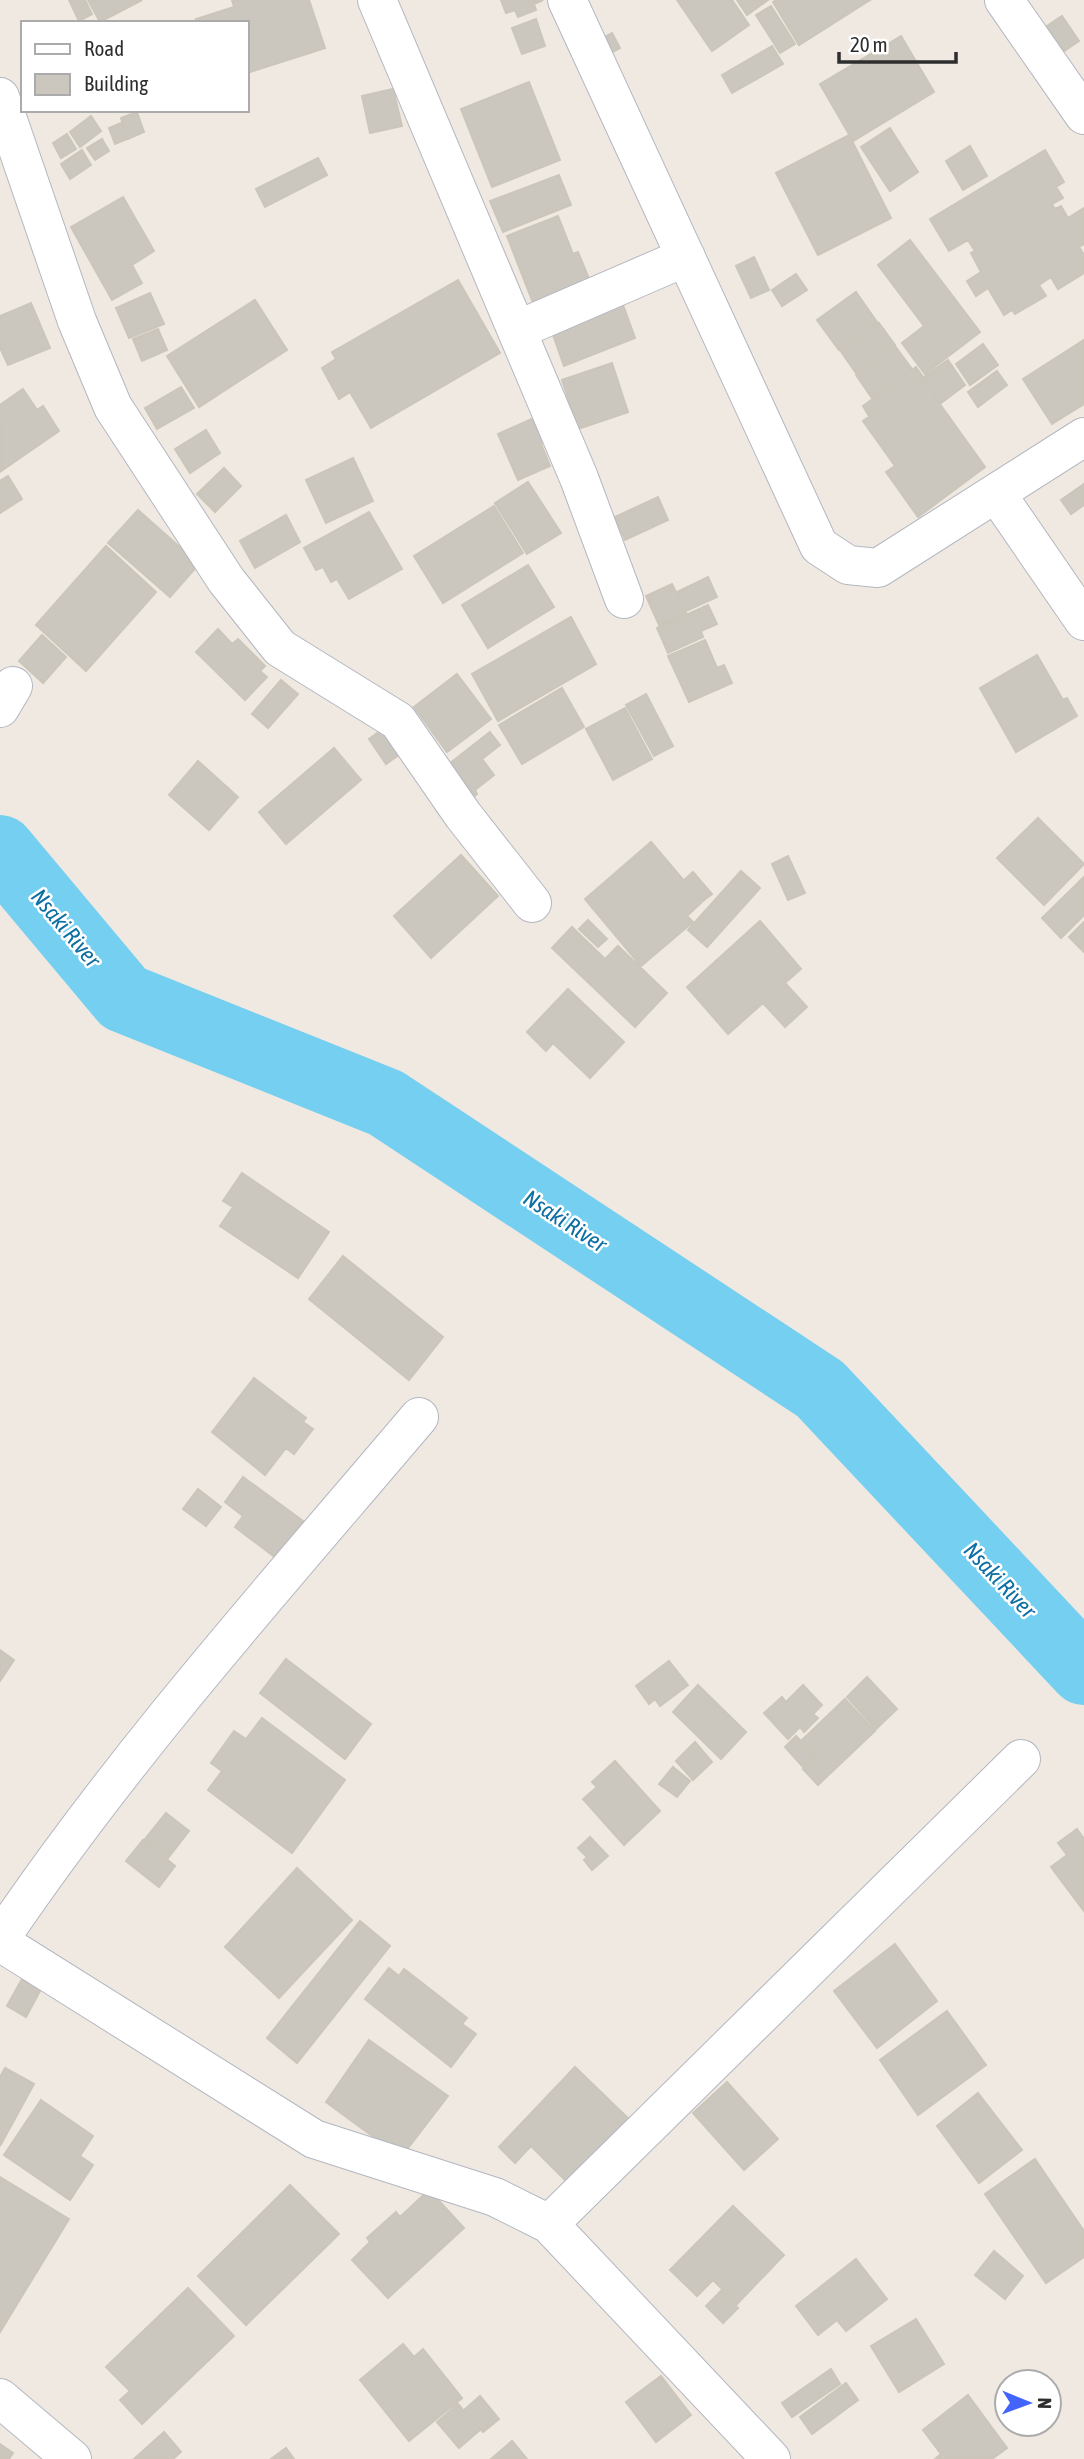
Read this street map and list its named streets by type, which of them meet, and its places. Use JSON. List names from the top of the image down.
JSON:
{
  "water": ["Nsaki River"],
  "legend": ["Road", "Building"],
  "scale_bar": "20 m",
  "north": "right"
}
